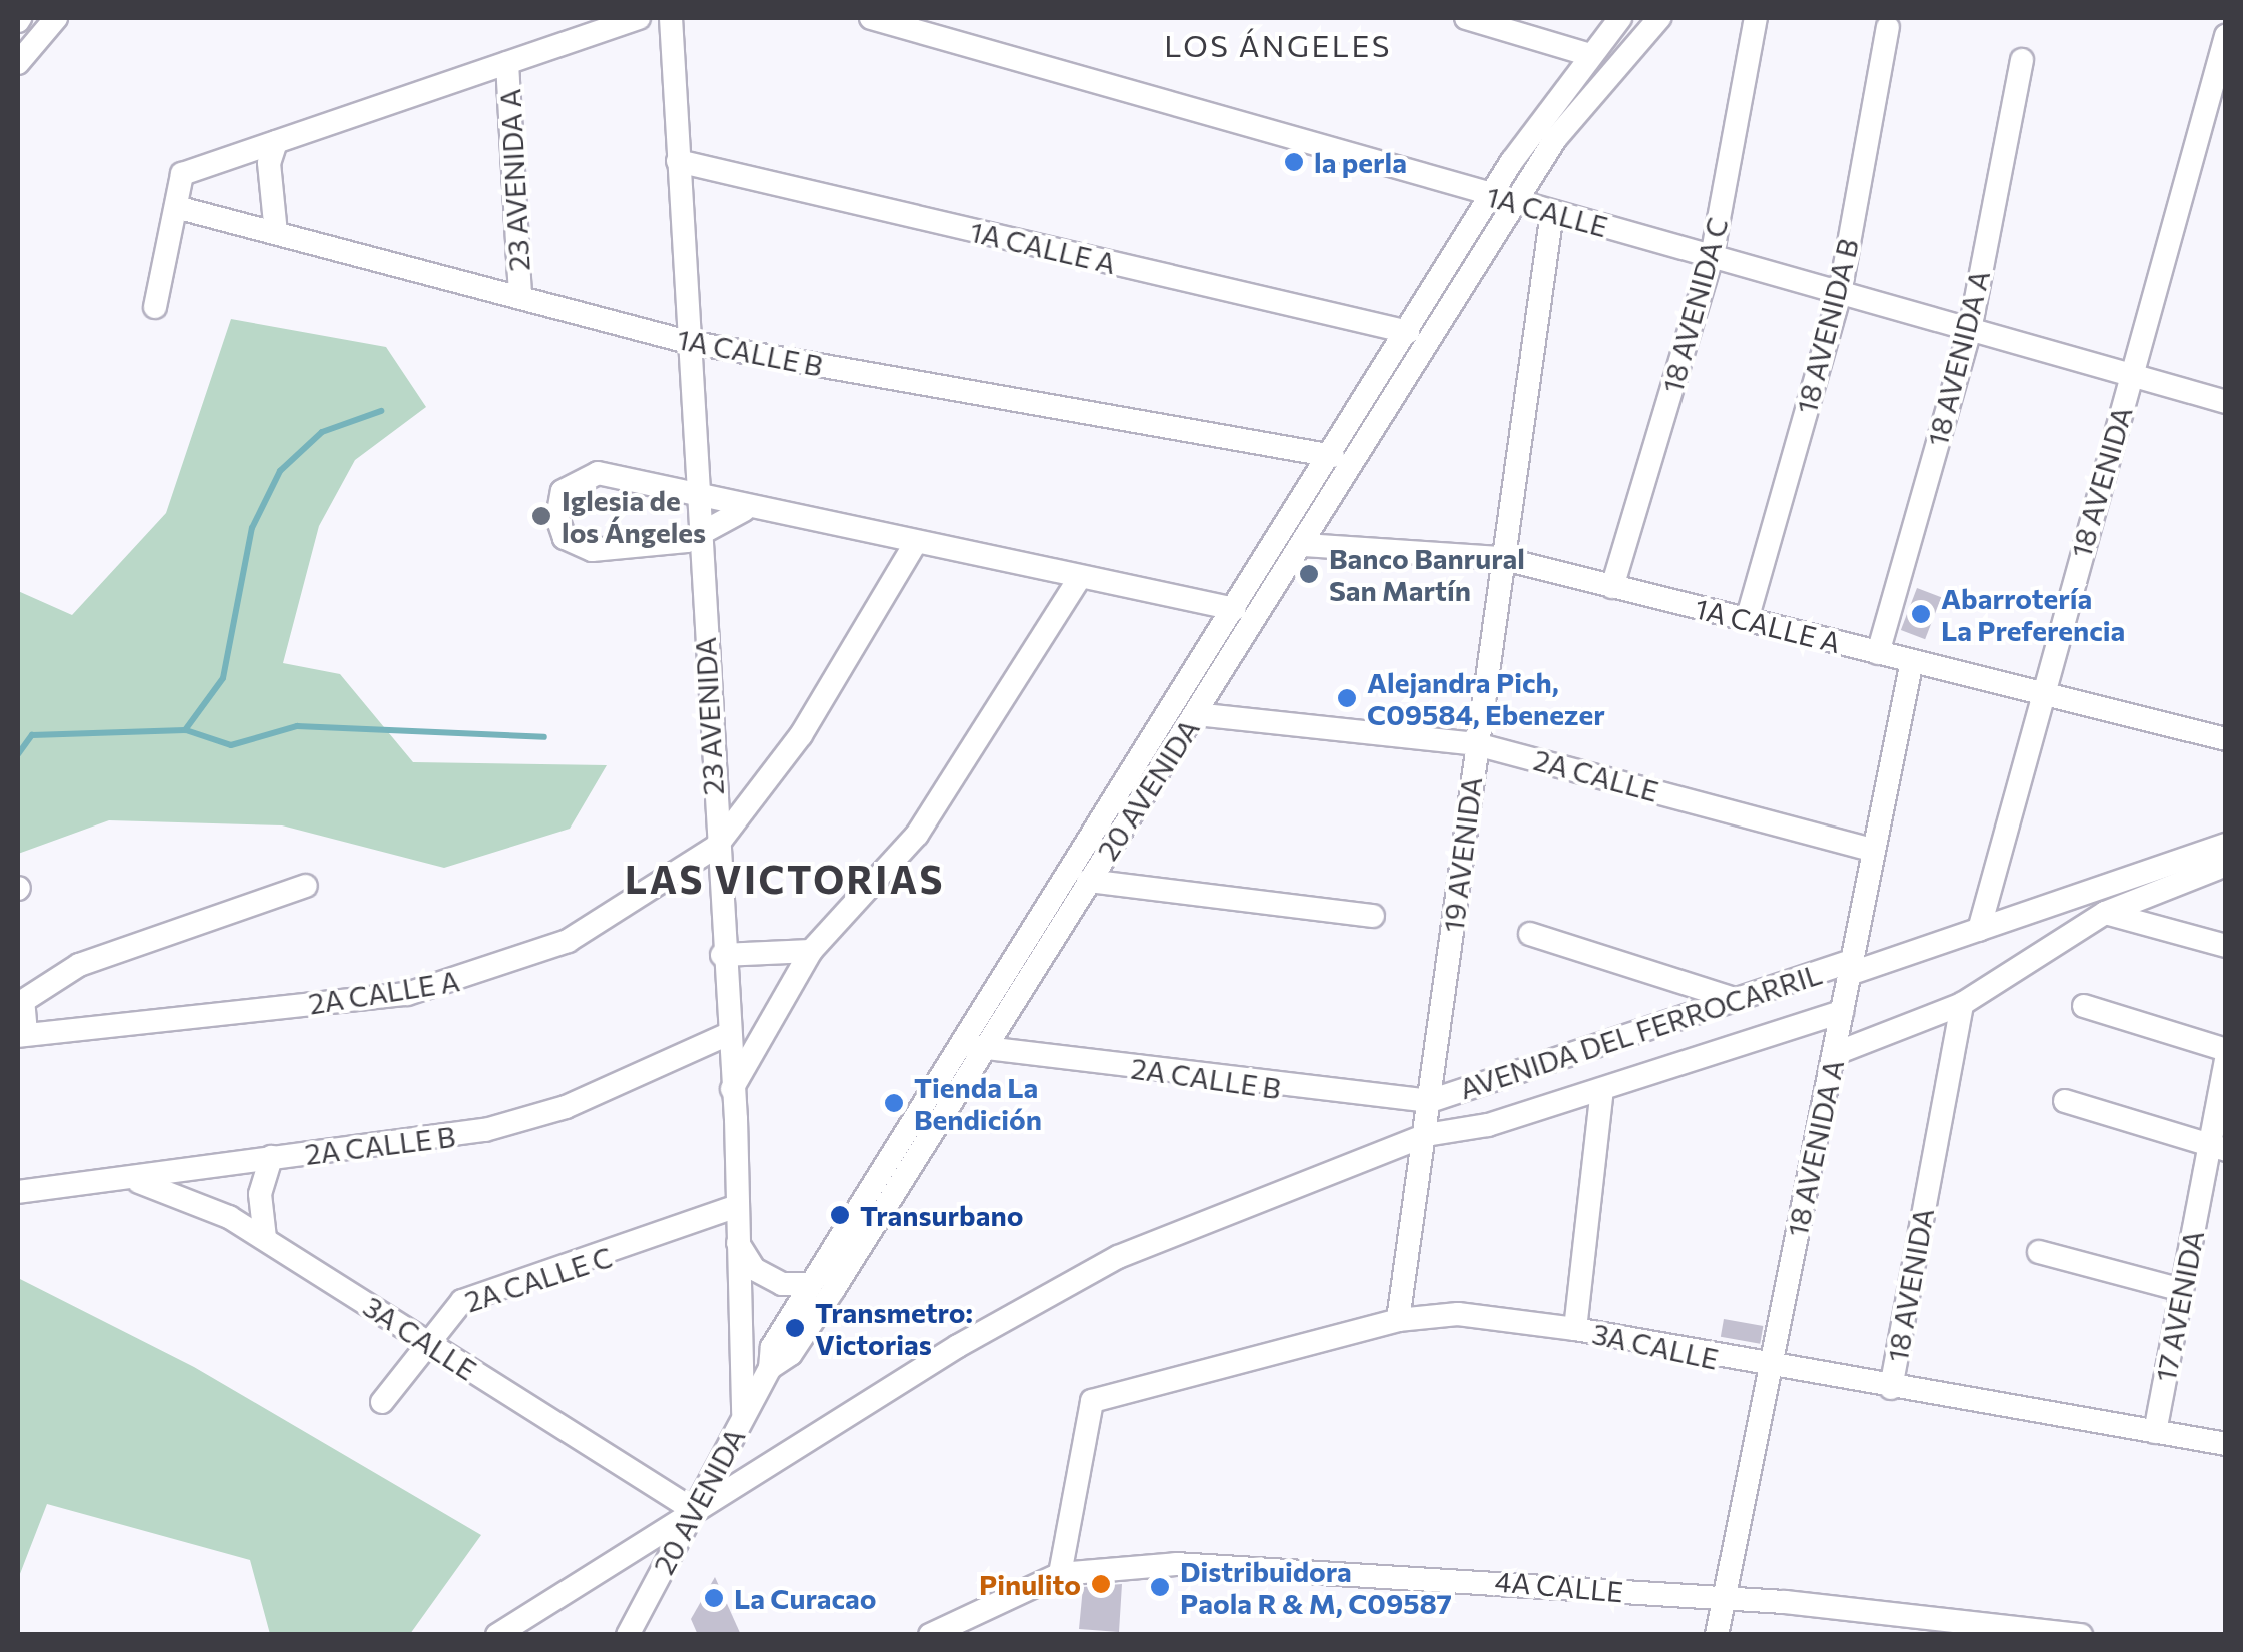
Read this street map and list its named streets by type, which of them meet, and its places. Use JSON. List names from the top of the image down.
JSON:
{
  "streets": {
    "street": [
      "23 AVENIDA A",
      "1A CALLE",
      "1A CALLE A",
      "18 AVENIDA C",
      "18 AVENIDA B",
      "1A CALLE B",
      "18 AVENIDA A",
      "18 AVENIDA",
      "23 AVENIDA",
      "2A CALLE",
      "20 AVENIDA",
      "19 AVENIDA",
      "2A CALLE A",
      "AVENIDA DEL FERROCARRIL",
      "2A CALLE B",
      "2A CALLE C",
      "17 AVENIDA",
      "3A CALLE",
      "4A CALLE"
    ]
  },
  "crossings": [
    ["23 AVENIDA A", "1A CALLE B"],
    ["1A CALLE", "18 AVENIDA C"],
    ["1A CALLE", "18 AVENIDA B"],
    ["1A CALLE", "18 AVENIDA A"],
    ["1A CALLE", "18 AVENIDA"],
    ["1A CALLE", "20 AVENIDA"],
    ["1A CALLE", "19 AVENIDA"],
    ["1A CALLE A", "18 AVENIDA C"],
    ["1A CALLE A", "18 AVENIDA B"],
    ["1A CALLE A", "18 AVENIDA A"],
    ["1A CALLE A", "18 AVENIDA"],
    ["1A CALLE A", "23 AVENIDA"],
    ["1A CALLE A", "20 AVENIDA"],
    ["1A CALLE A", "19 AVENIDA"],
    ["1A CALLE B", "23 AVENIDA"],
    ["1A CALLE B", "20 AVENIDA"],
    ["18 AVENIDA A", "2A CALLE"],
    ["18 AVENIDA A", "AVENIDA DEL FERROCARRIL"],
    ["18 AVENIDA A", "3A CALLE"],
    ["18 AVENIDA A", "4A CALLE"],
    ["18 AVENIDA", "AVENIDA DEL FERROCARRIL"],
    ["18 AVENIDA", "3A CALLE"],
    ["23 AVENIDA", "20 AVENIDA"],
    ["23 AVENIDA", "2A CALLE A"],
    ["23 AVENIDA", "2A CALLE B"],
    ["23 AVENIDA", "2A CALLE C"],
    ["2A CALLE", "20 AVENIDA"],
    ["2A CALLE", "19 AVENIDA"],
    ["20 AVENIDA", "AVENIDA DEL FERROCARRIL"],
    ["20 AVENIDA", "2A CALLE B"],
    ["20 AVENIDA", "3A CALLE"],
    ["19 AVENIDA", "AVENIDA DEL FERROCARRIL"],
    ["19 AVENIDA", "2A CALLE B"],
    ["19 AVENIDA", "3A CALLE"],
    ["AVENIDA DEL FERROCARRIL", "2A CALLE B"],
    ["AVENIDA DEL FERROCARRIL", "3A CALLE"],
    ["2A CALLE B", "3A CALLE"],
    ["2A CALLE C", "3A CALLE"],
    ["17 AVENIDA", "3A CALLE"],
    ["3A CALLE", "4A CALLE"]
  ],
  "districts": ["LOS ÁNGELES", "LAS VICTORIAS"],
  "places": [
    "la perla",
    "Iglesia de los Ángeles",
    "Banco Banrural San Martín",
    "Abarrotería La Preferencia",
    "Alejandra Pich, C09584, Ebenezer",
    "Tienda La Bendición",
    "Transurbano",
    "Transmetro: Victorias",
    "Pinulito",
    "Distribuidora Paola R & M, C09587",
    "La Curacao"
  ]
}
